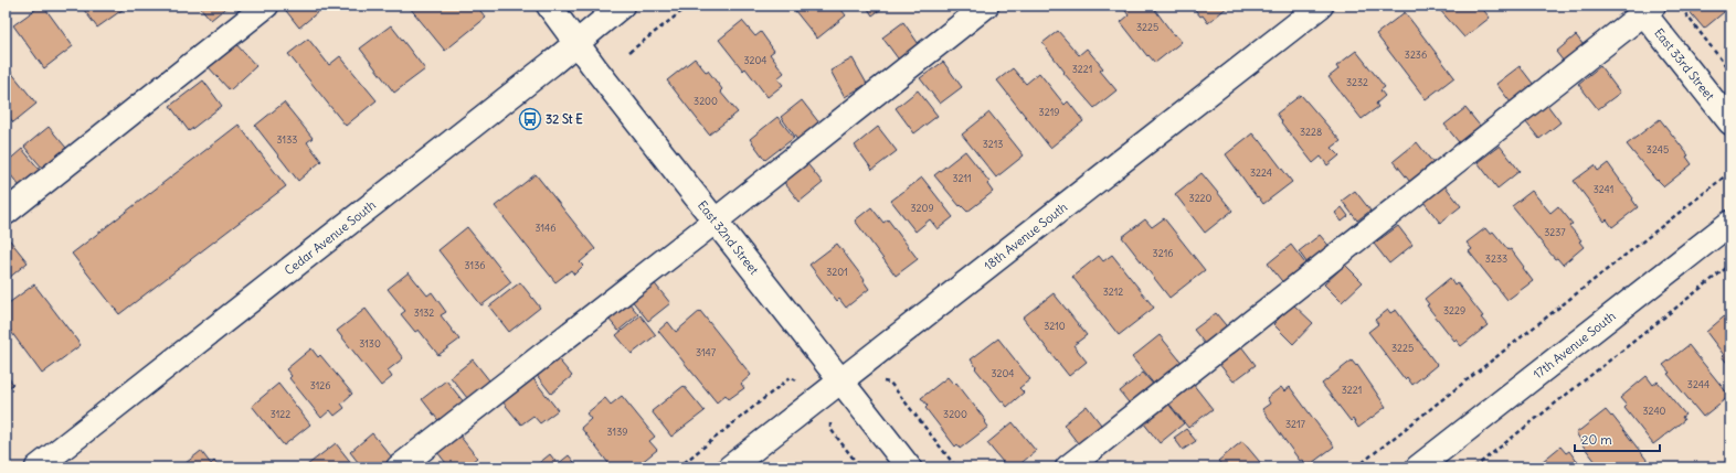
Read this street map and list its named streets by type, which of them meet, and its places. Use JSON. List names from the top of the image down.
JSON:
{
  "streets": {
    "street": [
      "East 33rd Street",
      "18th Avenue South",
      "Cedar Avenue South",
      "East 32nd Street",
      "17th Avenue South"
    ]
  },
  "crossings": [
    ["18th Avenue South", "East 32nd Street"],
    ["Cedar Avenue South", "East 32nd Street"]
  ],
  "places": {
    "bus stop": ["32 St E"]
  },
  "house_numbers": [
    "3225",
    "3236",
    "3204",
    "3221",
    "3232",
    "3200",
    "3219",
    "3228",
    "3133",
    "3213",
    "3245",
    "3224",
    "3211",
    "3241",
    "3220",
    "3209",
    "3146",
    "3237",
    "3216",
    "3233",
    "3136",
    "3201",
    "3212",
    "3229",
    "3132",
    "3210",
    "3130",
    "3225",
    "3147",
    "3204",
    "3244",
    "3126",
    "3221",
    "3240",
    "3122",
    "3200",
    "3217",
    "3139"
  ],
  "scale_bar": "20 m"
}
